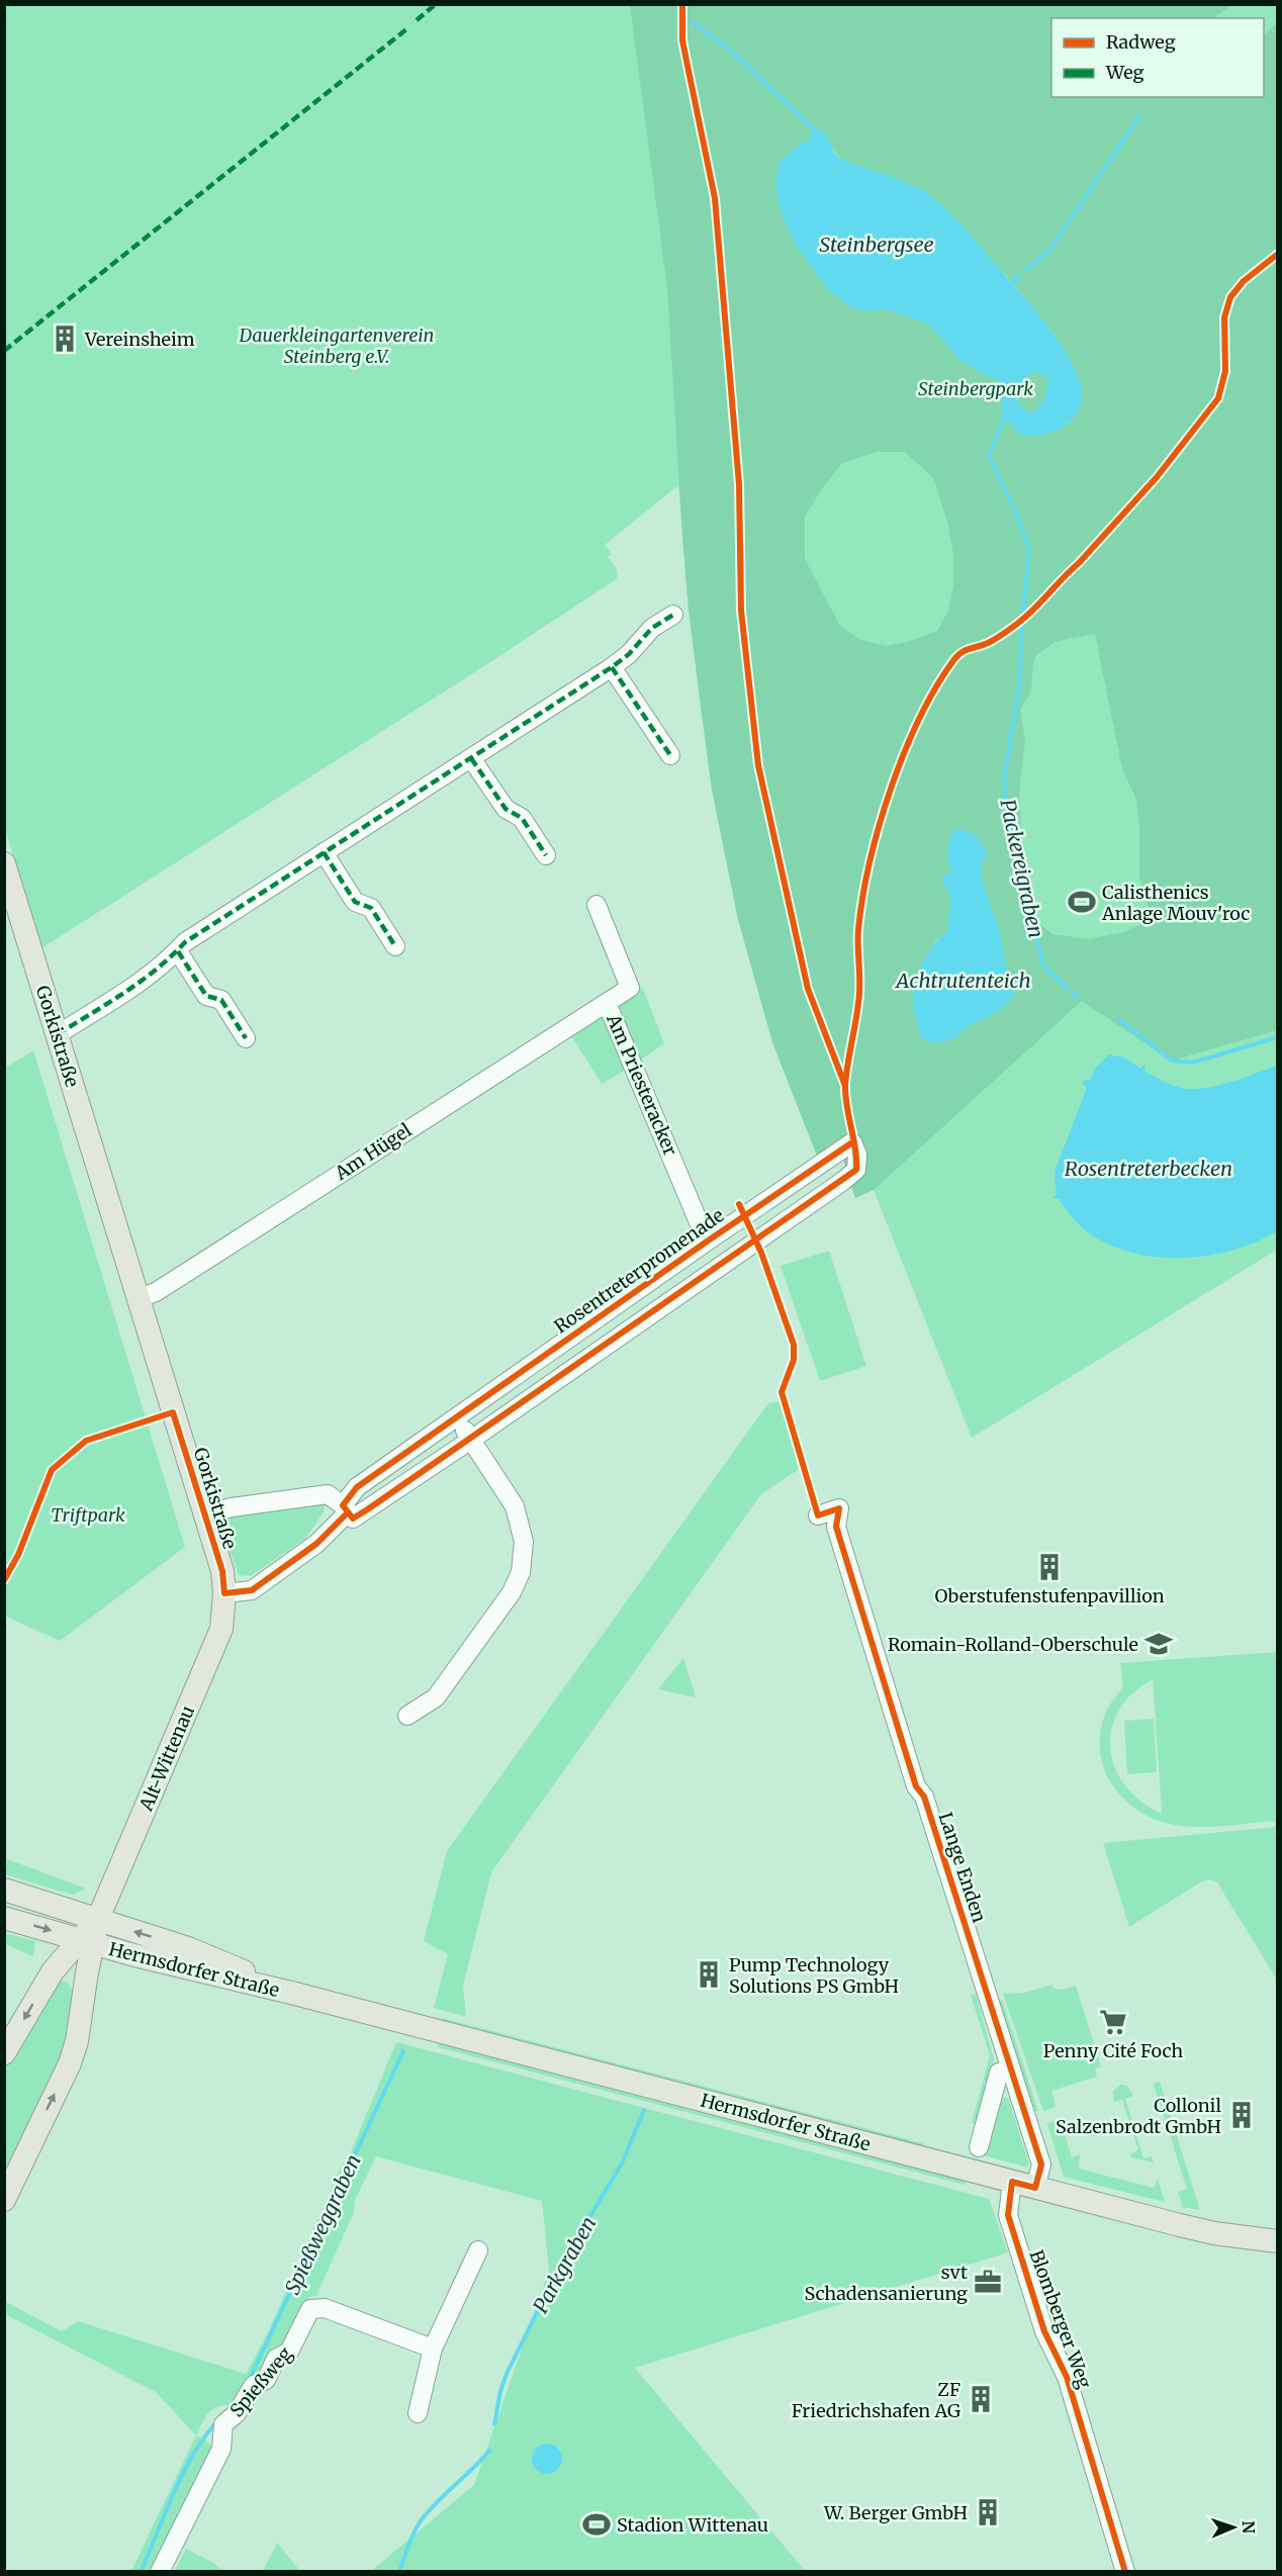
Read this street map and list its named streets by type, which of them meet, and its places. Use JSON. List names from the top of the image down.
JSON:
{
  "streets": {
    "main road": ["Gorkistraße", "Alt-Wittenau", "Hermsdorfer Straße"],
    "street": [
      "Am Priesteracker",
      "Am Hügel",
      "Rosentreterpromenade",
      "Lange Enden",
      "Blomberger Weg",
      "Spießweg"
    ]
  },
  "crossings": [
    ["Gorkistraße", "Am Hügel"],
    ["Gorkistraße", "Rosentreterpromenade"],
    ["Gorkistraße", "Alt-Wittenau"],
    ["Am Priesteracker", "Am Hügel"],
    ["Am Priesteracker", "Rosentreterpromenade"],
    ["Rosentreterpromenade", "Alt-Wittenau"],
    ["Alt-Wittenau", "Hermsdorfer Straße"],
    ["Lange Enden", "Hermsdorfer Straße"],
    ["Hermsdorfer Straße", "Blomberger Weg"]
  ],
  "water": [
    "Steinbergsee",
    "Packereigraben",
    "Achtrutenteich",
    "Rosentreterbecken",
    "Spießweggraben",
    "Parkgraben"
  ],
  "parks": ["Dauerkleingartenverein Steinberg e.V.", "Steinbergpark", "Triftpark"],
  "places": {
    "building": [
      "Vereinsheim",
      "Oberstufenstufenpavillion",
      "Pump Technology Solutions PS GmbH",
      "Collonil Salzenbrodt GmbH",
      "ZF Friedrichshafen AG",
      "W. Berger GmbH"
    ],
    "sports": ["Calisthenics Anlage Mouv'roc", "Stadion Wittenau"],
    "school or university": ["Romain-Rolland-Oberschule"],
    "supermarket": ["Penny Cité Foch"],
    "office": ["svt Schadensanierung"]
  },
  "legend": ["Radweg", "Weg"],
  "north": "right"
}
